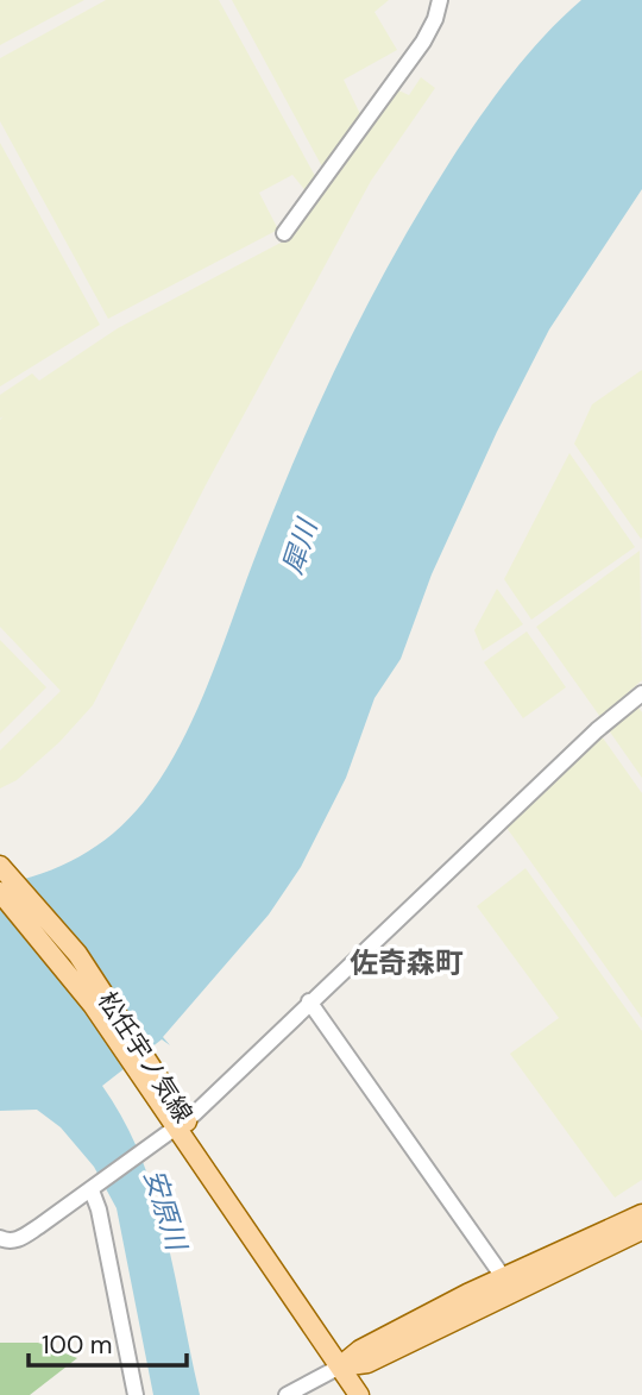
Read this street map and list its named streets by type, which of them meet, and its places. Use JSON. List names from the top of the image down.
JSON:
{
  "streets": {
    "main road": ["松任宇ノ気線"]
  },
  "districts": ["佐奇森町"],
  "water": ["犀川", "安原川"],
  "scale_bar": "100 m"
}
